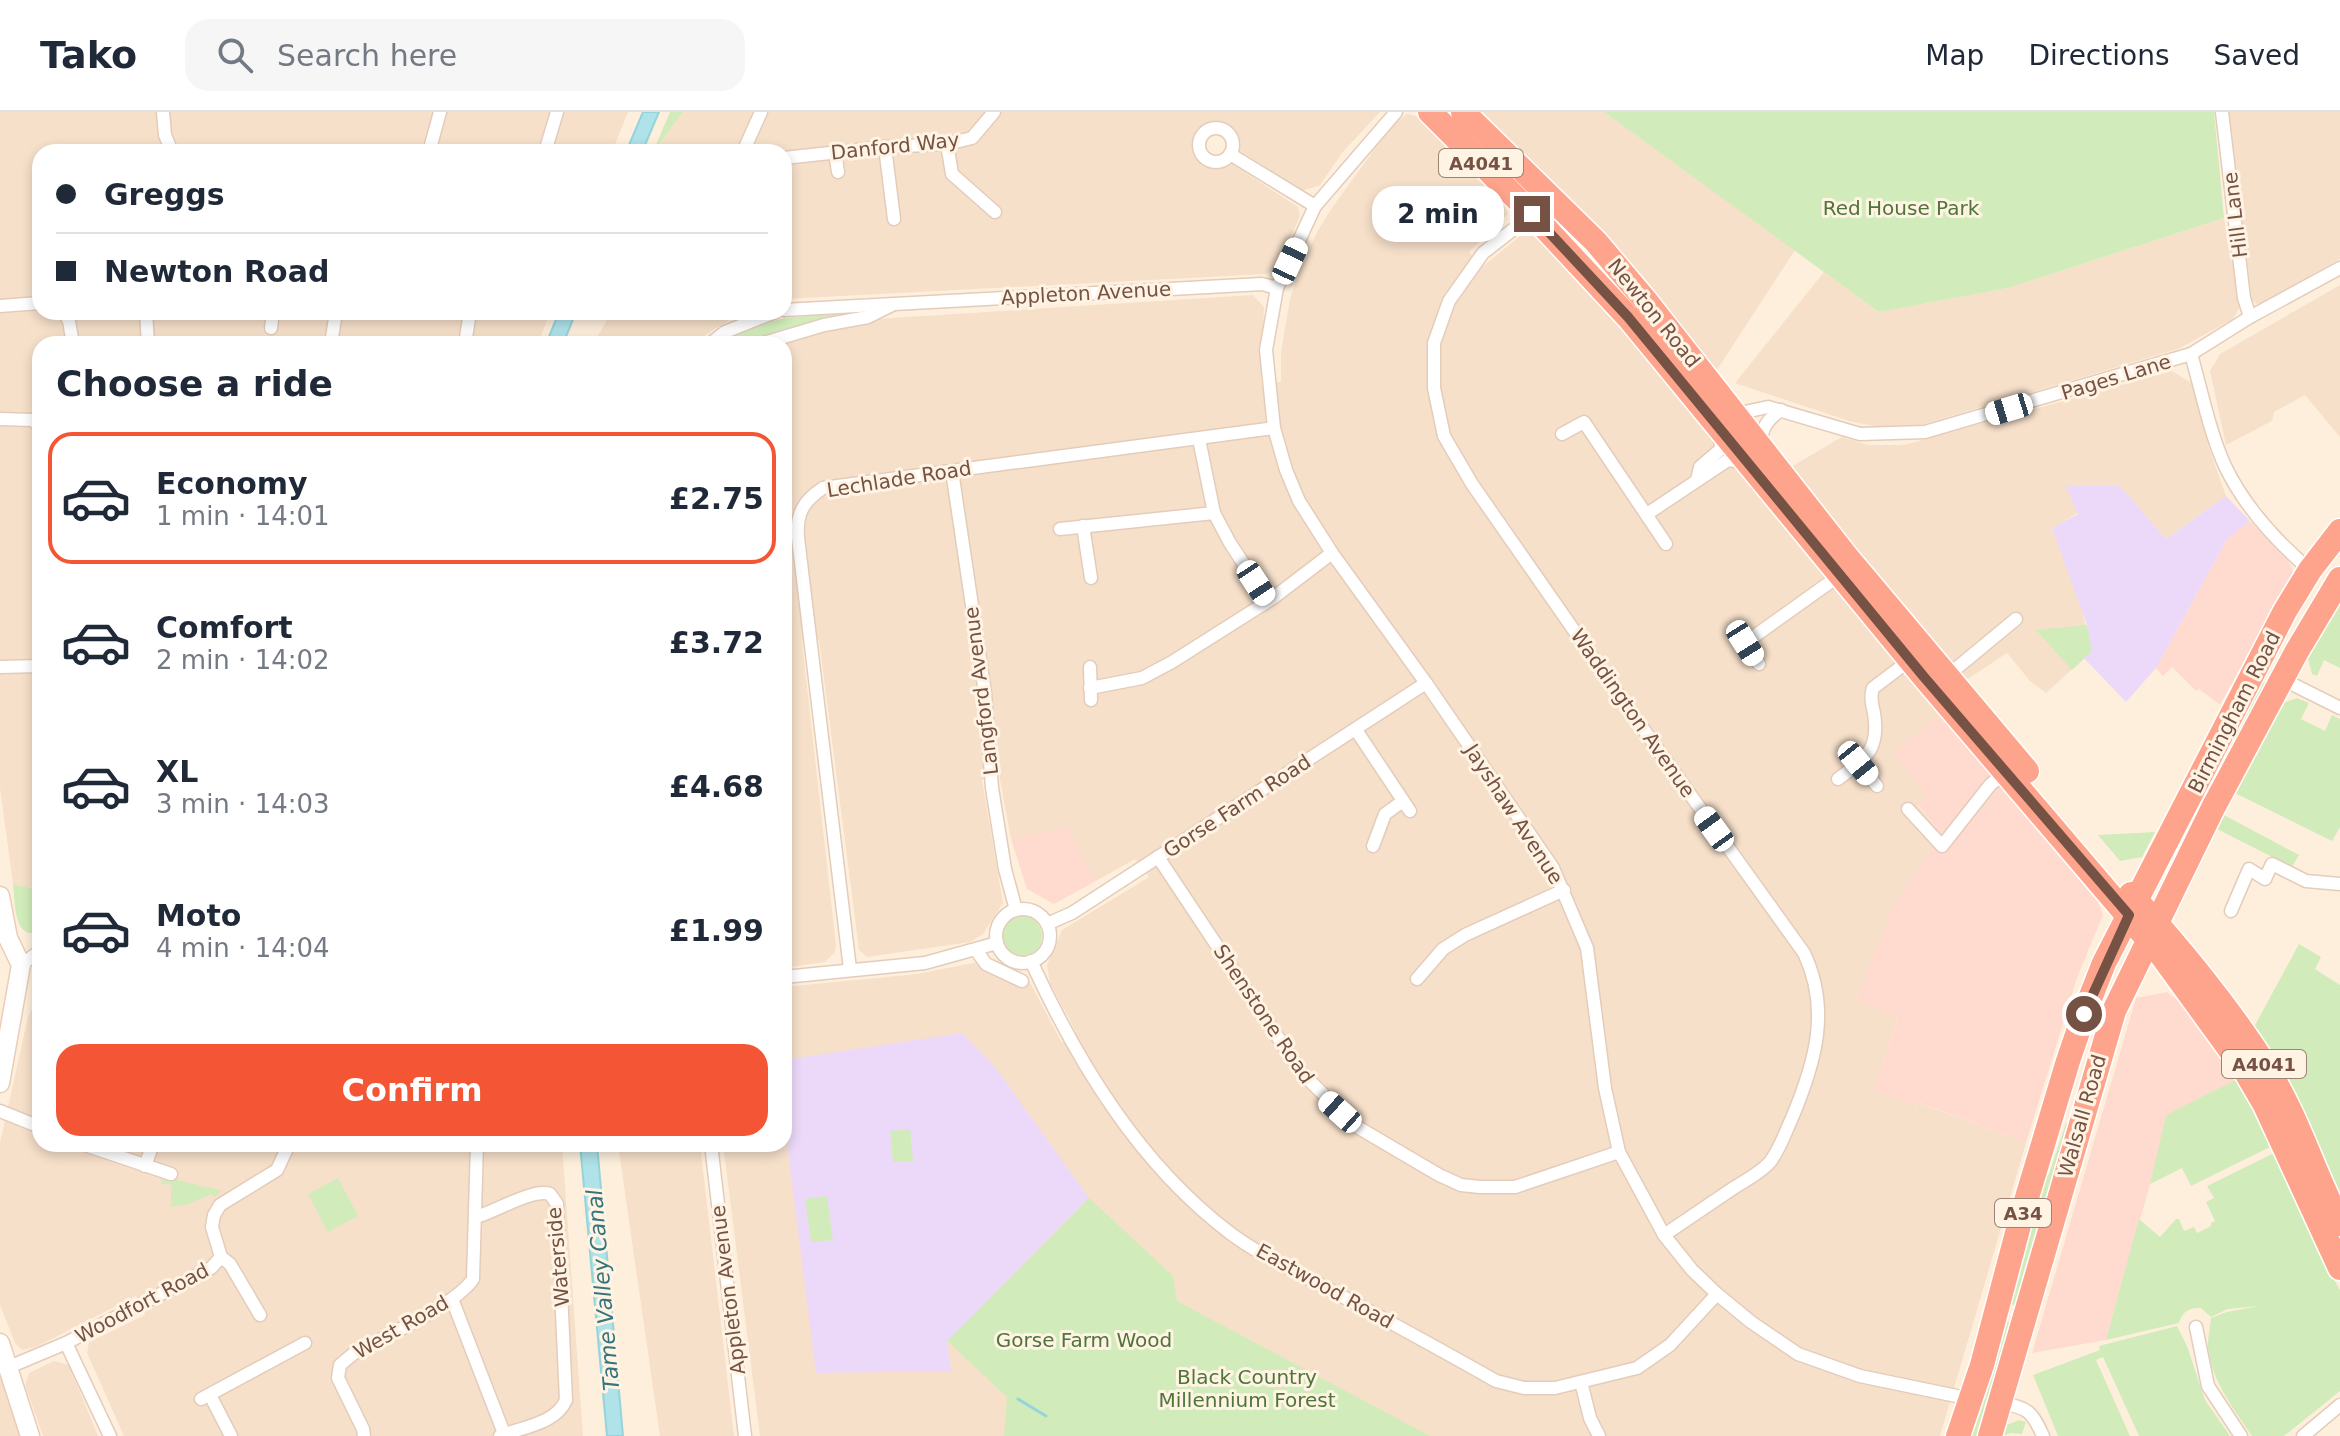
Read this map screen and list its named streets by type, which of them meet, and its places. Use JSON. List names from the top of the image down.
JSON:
{
  "streets": {
    "highway": [
      "A4041",
      "Newton Road",
      "Birmingham Road",
      "Walsall Road",
      "A34"
    ],
    "street": [
      "Danford Way",
      "Hill Lane",
      "Appleton Avenue",
      "Pages Lane",
      "Lechlade Road",
      "Langford Avenue",
      "Waddington Avenue",
      "Gorse Farm Road",
      "Jayshaw Avenue",
      "Shenstone Road",
      "Waterside",
      "Eastwood Road",
      "Woodfort Road",
      "West Road"
    ]
  },
  "crossings": [
    ["A4041", "Newton Road"],
    ["A4041", "Birmingham Road"],
    ["A4041", "Walsall Road"],
    ["Hill Lane", "Pages Lane"],
    ["Appleton Avenue", "Jayshaw Avenue"],
    ["Newton Road", "Pages Lane"],
    ["Newton Road", "Birmingham Road"],
    ["Newton Road", "Waddington Avenue"],
    ["Newton Road", "Walsall Road"],
    ["Lechlade Road", "Langford Avenue"],
    ["Lechlade Road", "Jayshaw Avenue"],
    ["Langford Avenue", "Gorse Farm Road"],
    ["Langford Avenue", "Eastwood Road"],
    ["Birmingham Road", "Walsall Road"],
    ["Waddington Avenue", "Jayshaw Avenue"],
    ["Gorse Farm Road", "Jayshaw Avenue"],
    ["Gorse Farm Road", "Shenstone Road"],
    ["Gorse Farm Road", "Eastwood Road"],
    ["Jayshaw Avenue", "Shenstone Road"],
    ["Jayshaw Avenue", "Walsall Road"],
    ["Jayshaw Avenue", "Eastwood Road"],
    ["Waterside", "West Road"]
  ],
  "water": ["Tame Valley Canal"],
  "parks": ["Red House Park", "Gorse Farm Wood", "Black Country Millennium Forest"],
  "page": {
    "header": "Tako",
    "search": "Search here",
    "nav": ["Map", "Directions", "Saved"],
    "banner": ["Greggs", "Newton Road"],
    "bubble": "2 min",
    "heading": "Choose a ride",
    "list": [
      {
        "name": "Economy",
        "note": "1 min · 14:01",
        "value": "£2.75"
      },
      {
        "name": "Comfort",
        "note": "2 min · 14:02",
        "value": "£3.72"
      },
      {
        "name": "XL",
        "note": "3 min · 14:03",
        "value": "£4.68"
      },
      {
        "name": "Moto",
        "note": "4 min · 14:04",
        "value": "£1.99"
      }
    ],
    "buttons": "Confirm"
  }
}
